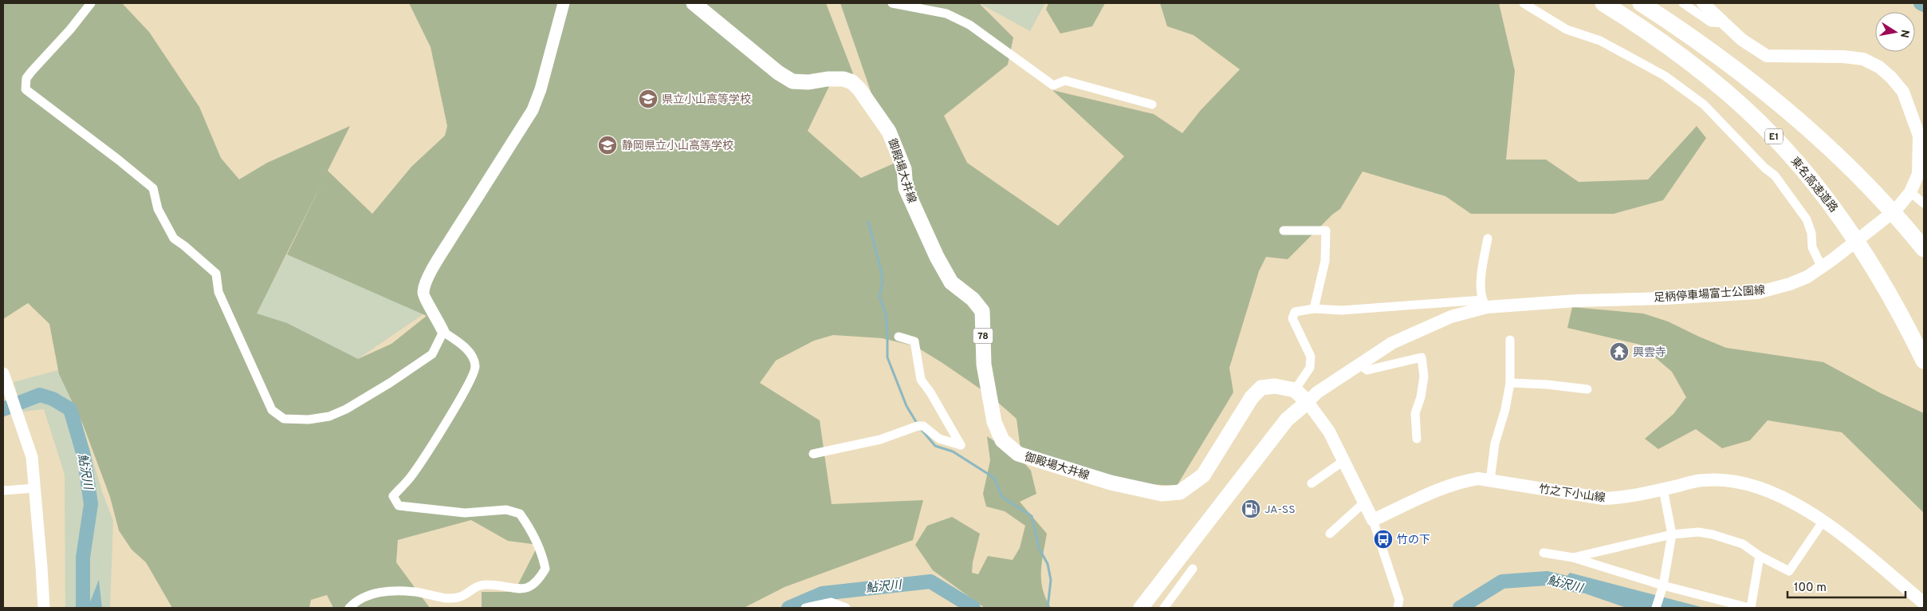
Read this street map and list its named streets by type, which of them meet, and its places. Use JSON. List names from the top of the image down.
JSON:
{
  "streets": {
    "highway": ["E1", "東名高速道路"],
    "main road": [
      "御殿場大井線",
      "足柄停車場富士公園線",
      "78",
      "竹之下小山線"
    ]
  },
  "water": ["鮎沢川"],
  "places": {
    "school or university": ["県立小山高等学校", "静岡県立小山高等学校"],
    "temple": ["興雲寺"],
    "fuel station": ["JA-SS"],
    "bus stop": ["竹の下"]
  },
  "scale_bar": "100 m",
  "north": "right"
}
